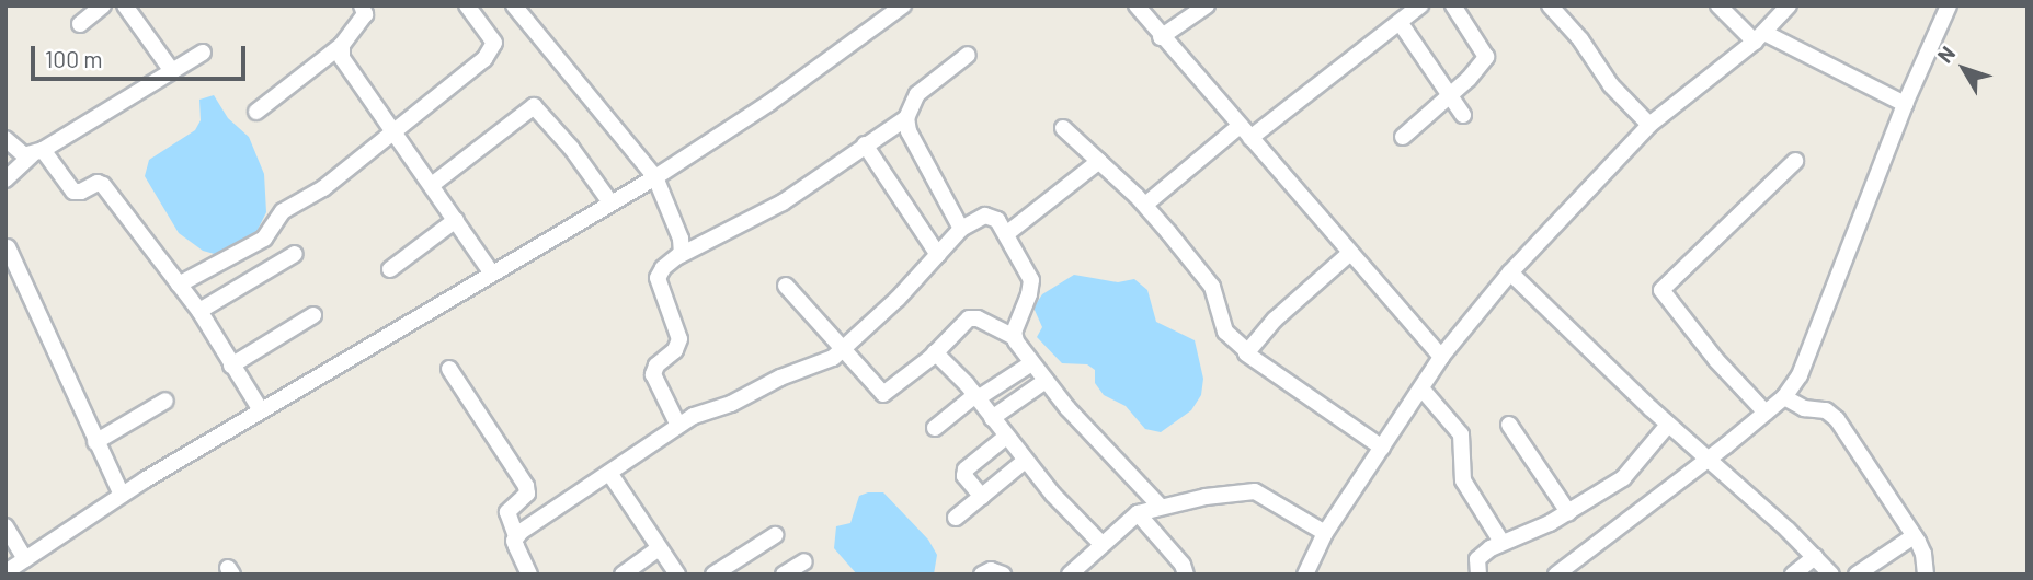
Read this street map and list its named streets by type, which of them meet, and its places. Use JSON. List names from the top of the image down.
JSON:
{
  "scale_bar": "100 m",
  "north": "top left"
}
